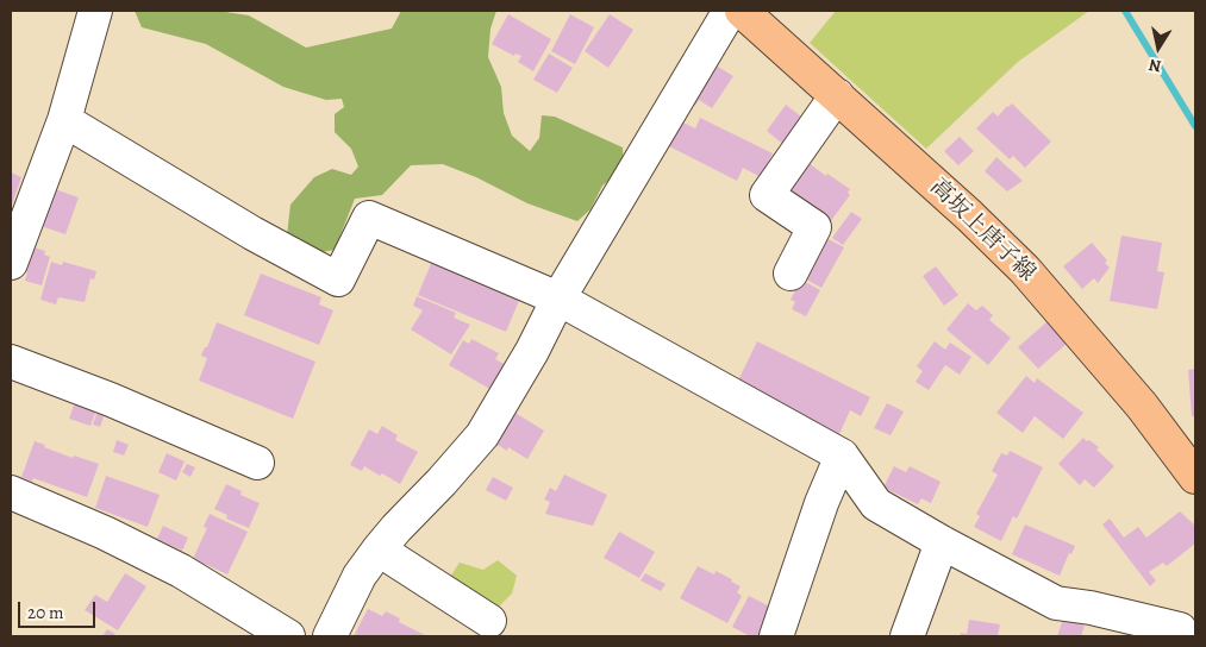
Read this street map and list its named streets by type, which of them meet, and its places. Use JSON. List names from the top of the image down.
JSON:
{
  "streets": {
    "main road": ["高坂上唐子線"]
  },
  "scale_bar": "20 m",
  "north": "bottom"
}
